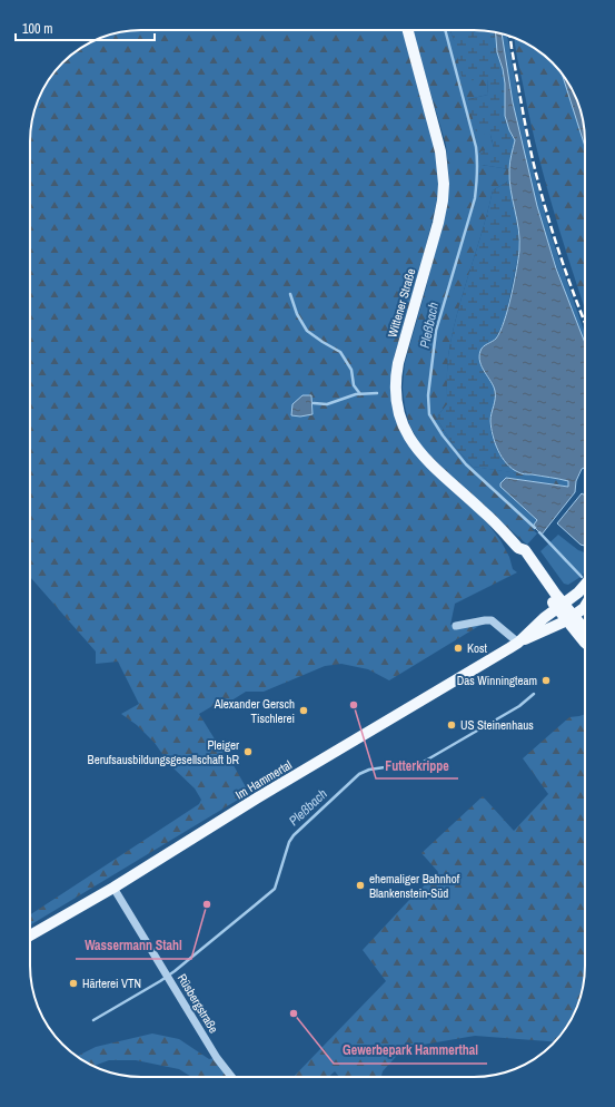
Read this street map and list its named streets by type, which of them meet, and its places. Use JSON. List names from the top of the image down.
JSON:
{
  "streets": {
    "main road": ["Wittener Straße", "Im Hammertal"],
    "street": ["Rüsbergstraße"]
  },
  "crossings": [
    ["Wittener Straße", "Im Hammertal"],
    ["Im Hammertal", "Rüsbergstraße"]
  ],
  "water": ["Pleßbach"],
  "places": [
    "Kost",
    "Das Winningteam",
    "Futterkrippe",
    "Alexander Gersch Tischlerei",
    "US Steinenhaus",
    "Pleiger Berufsausbildungsgesellschaft bR",
    "ehemaliger Bahnhof Blankenstein-Süd",
    "Wassermann Stahl",
    "Härterei VTN",
    "Gewerbepark Hammerthal"
  ],
  "scale_bar": "100 m"
}
